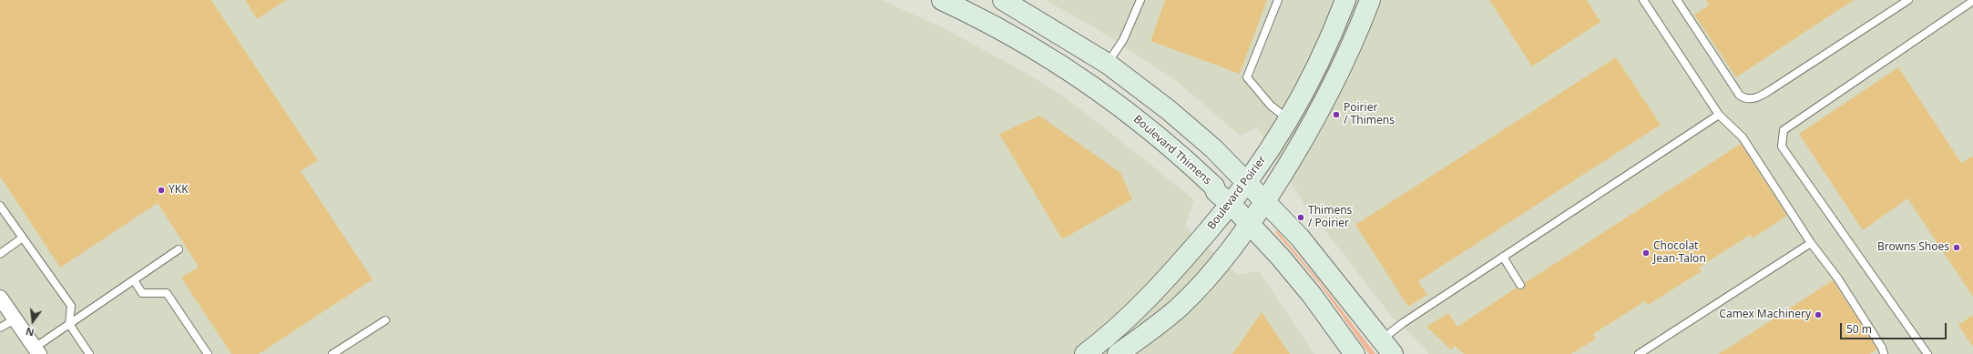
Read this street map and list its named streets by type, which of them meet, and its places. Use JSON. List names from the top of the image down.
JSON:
{
  "streets": {
    "street": ["Boulevard Thimens", "Boulevard Poirier"]
  },
  "crossings": [
    ["Boulevard Thimens", "Boulevard Poirier"]
  ],
  "places": [
    "Poirier / Thimens",
    "YKK",
    "Thimens / Poirier",
    "Browns Shoes",
    "Chocolat Jean-Talon",
    "Camex Machinery"
  ],
  "scale_bar": "50 m",
  "north": "bottom"
}
